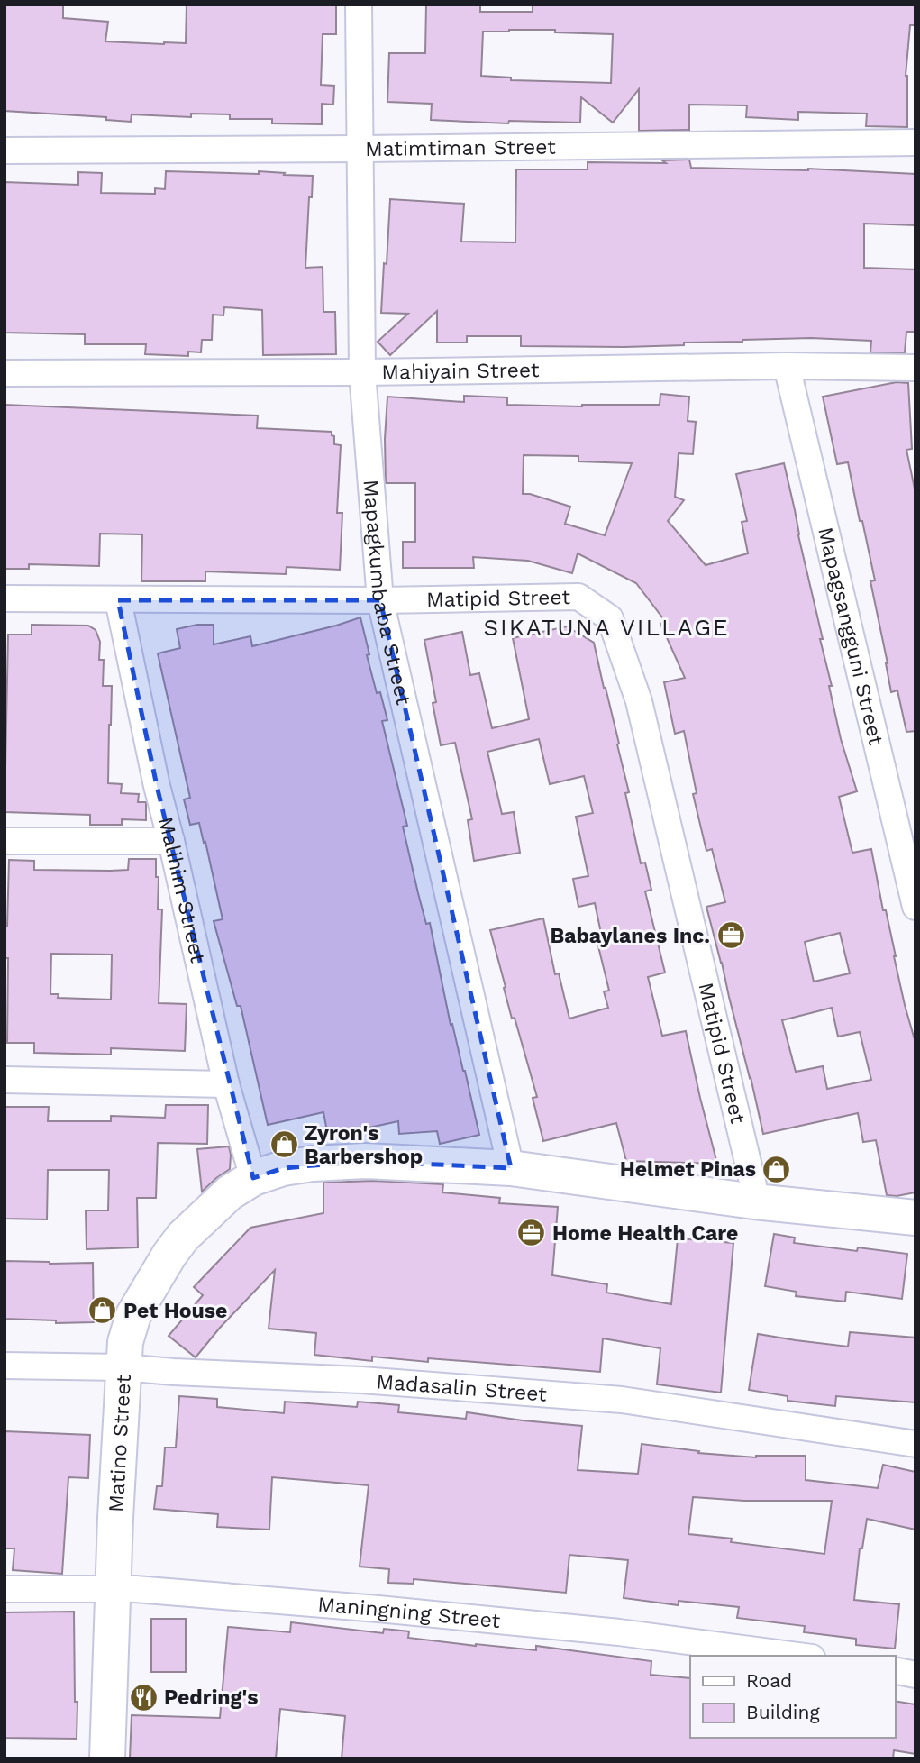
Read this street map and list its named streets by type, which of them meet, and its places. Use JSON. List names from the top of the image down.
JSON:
{
  "streets": {
    "street": [
      "Matimtiman Street",
      "Mahiyain Street",
      "Mapagkumbaba Street",
      "Matipid Street",
      "Mapagsangguni Street",
      "Malihim Street",
      "Madasalin Street",
      "Matino Street",
      "Maningning Street"
    ]
  },
  "crossings": [
    ["Matimtiman Street", "Mapagkumbaba Street"],
    ["Mahiyain Street", "Mapagkumbaba Street"],
    ["Mahiyain Street", "Mapagsangguni Street"],
    ["Mapagkumbaba Street", "Matipid Street"],
    ["Mapagkumbaba Street", "Matino Street"],
    ["Matipid Street", "Malihim Street"],
    ["Matipid Street", "Matino Street"],
    ["Malihim Street", "Matino Street"],
    ["Madasalin Street", "Matino Street"],
    ["Matino Street", "Maningning Street"]
  ],
  "districts": ["SIKATUNA VILLAGE"],
  "places": {
    "office": ["Babaylanes Inc.", "Home Health Care"],
    "shop": ["Zyron's Barbershop", "Helmet Pinas", "Pet House"],
    "restaurant": ["Pedring's"]
  },
  "legend": ["Road", "Building"]
}
